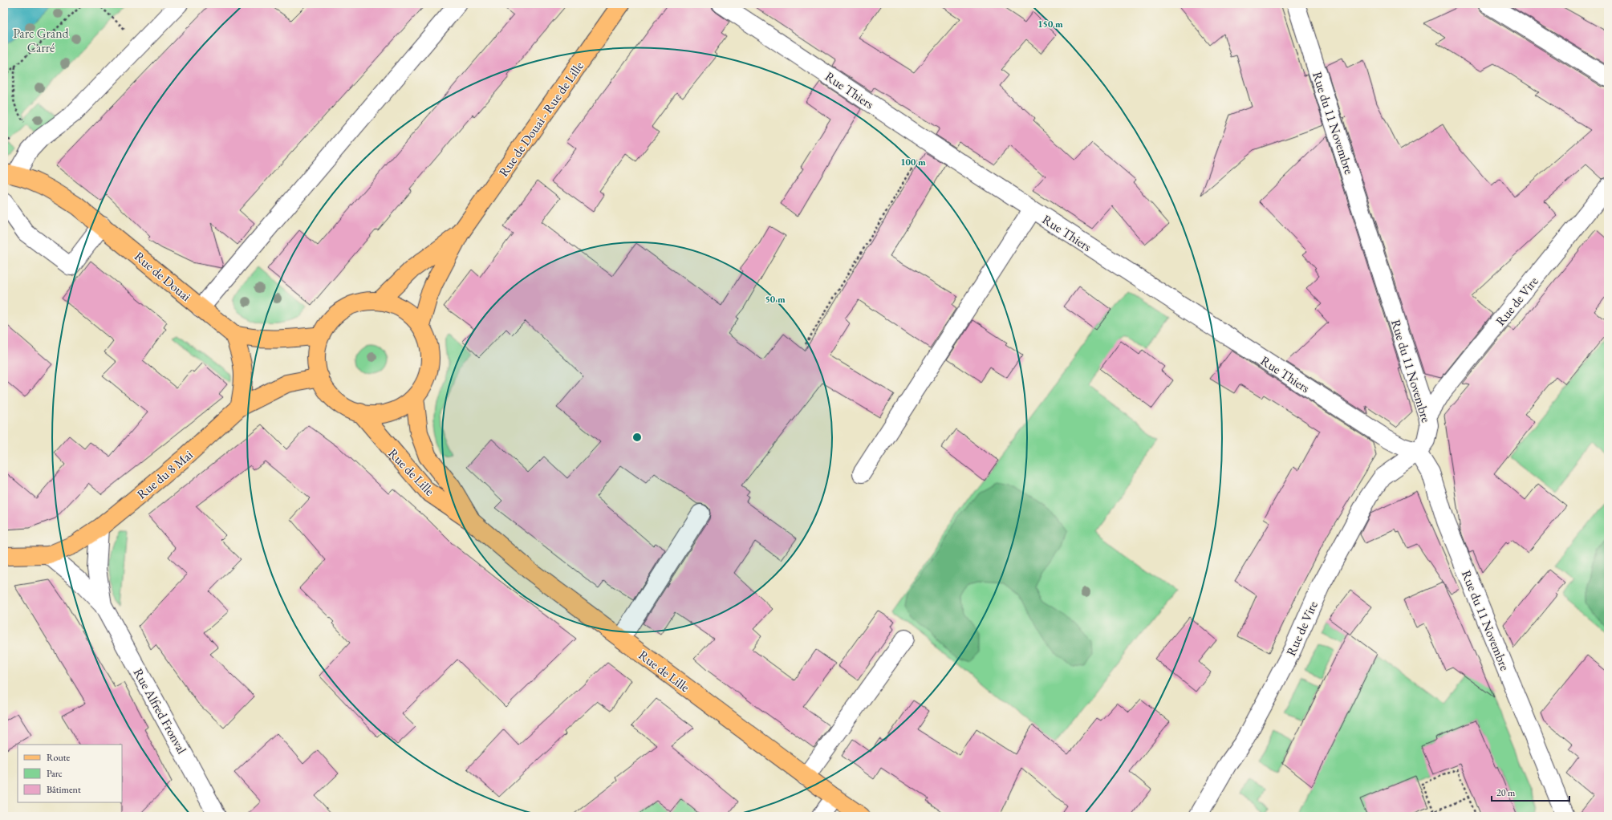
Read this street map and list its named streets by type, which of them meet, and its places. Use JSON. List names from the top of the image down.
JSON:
{
  "streets": {
    "main road": [
      "Rue de Douai - Rue de Lille",
      "Rue de Douai",
      "Rue de Lille",
      "Rue du 8 Mai"
    ],
    "street": [
      "Rue Thiers",
      "Rue du 11 Novembre",
      "Rue de Vire",
      "Rue Alfred Fronval"
    ]
  },
  "crossings": [
    ["Rue Thiers", "Rue du 11 Novembre"],
    ["Rue Thiers", "Rue de Vire"],
    ["Rue de Douai - Rue de Lille", "Rue de Douai"],
    ["Rue de Douai - Rue de Lille", "Rue de Lille"],
    ["Rue de Douai - Rue de Lille", "Rue du 8 Mai"],
    ["Rue du 11 Novembre", "Rue de Vire"],
    ["Rue de Douai", "Rue de Lille"],
    ["Rue de Douai", "Rue du 8 Mai"],
    ["Rue de Lille", "Rue du 8 Mai"],
    ["Rue du 8 Mai", "Rue Alfred Fronval"]
  ],
  "parks": ["Parc Grand Carré"],
  "legend": ["Route", "Parc", "Bâtiment"],
  "scale_bar": "20 m",
  "rings": ["150 m", "100 m", "50 m"]
}
